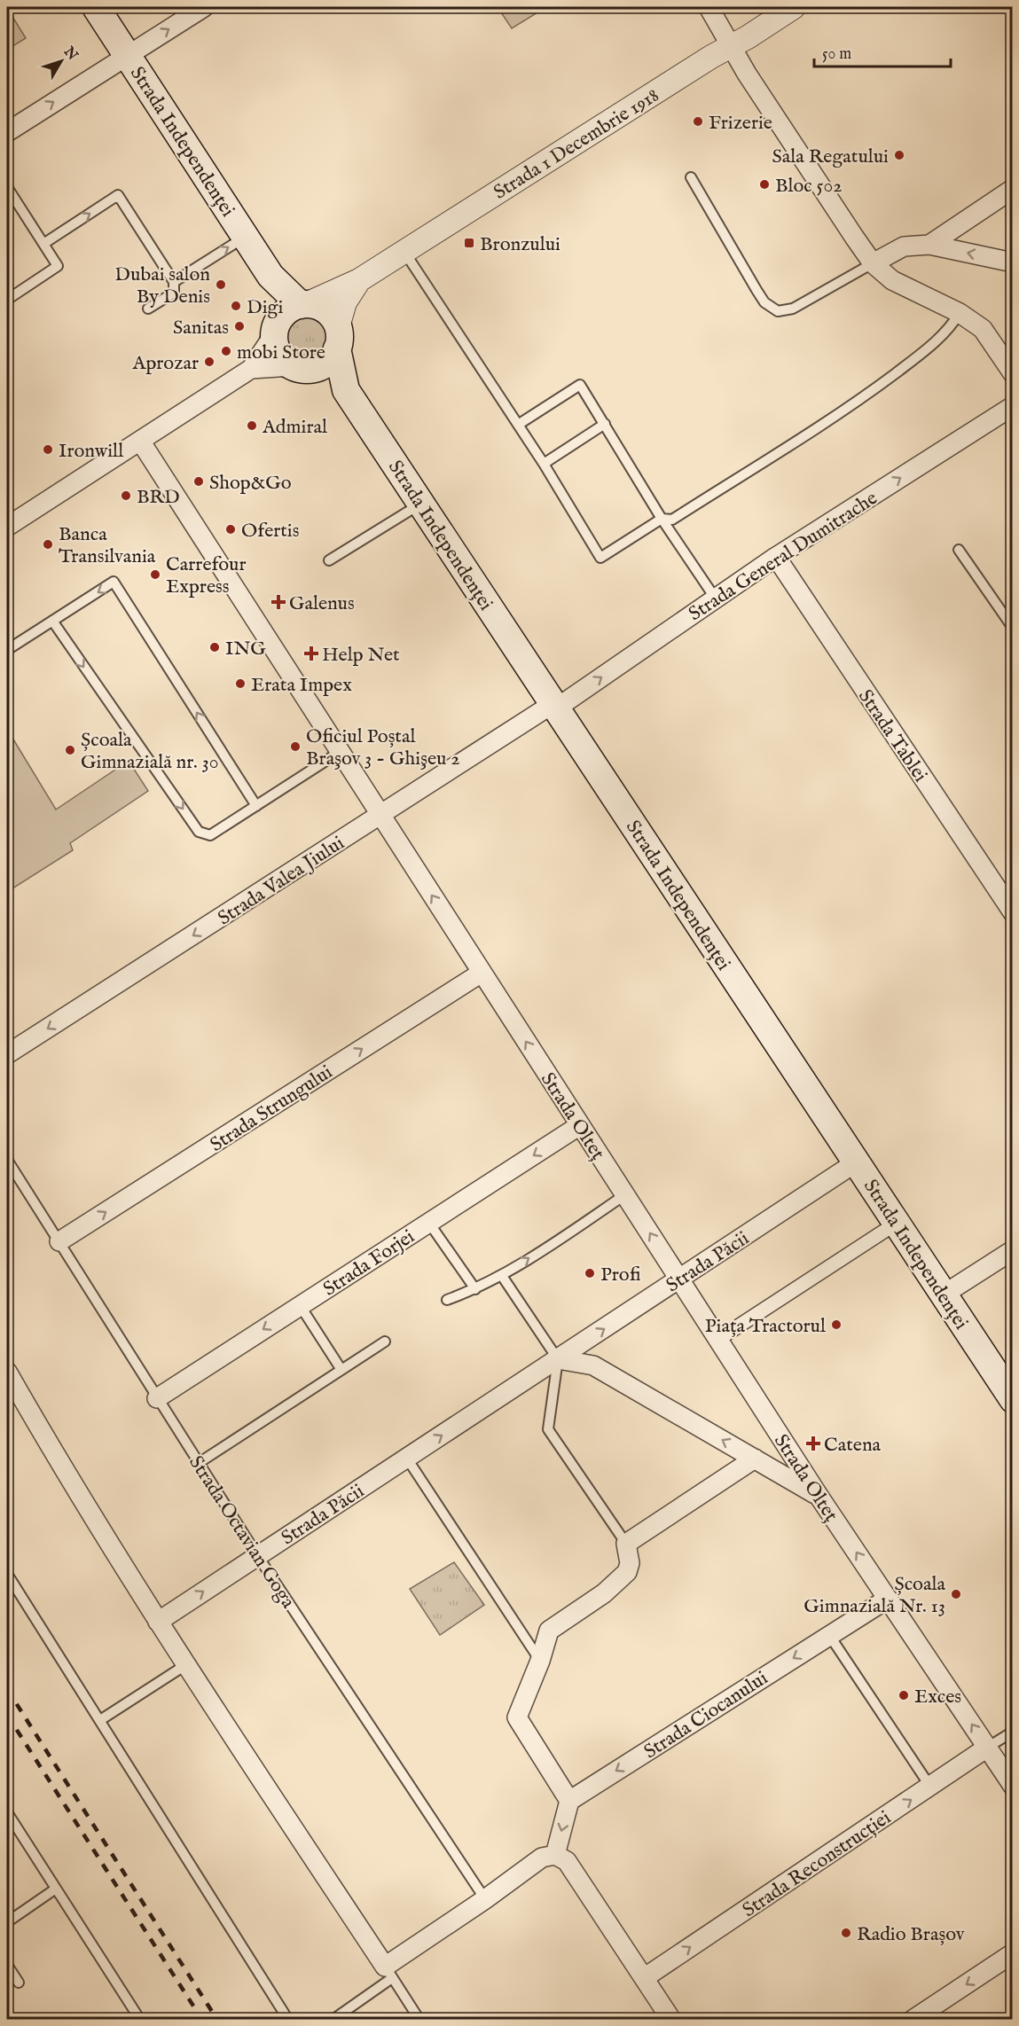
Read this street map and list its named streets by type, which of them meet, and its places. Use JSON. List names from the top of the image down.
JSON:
{
  "streets": {
    "main road": ["Strada Independenței"],
    "street": [
      "Strada 1 Decembrie 1918",
      "Strada General Dumitrache",
      "Strada Tablei",
      "Strada Valea Jiului",
      "Strada Strungului",
      "Strada Olteț",
      "Strada Păcii",
      "Strada Forjei",
      "Strada Ciocanului",
      "Strada Reconstrucției"
    ],
    "lane": ["Strada Octavian Goga"]
  },
  "crossings": [
    ["Strada Independenței", "Strada 1 Decembrie 1918"],
    ["Strada Independenței", "Strada General Dumitrache"],
    ["Strada Independenței", "Strada Valea Jiului"],
    ["Strada Independenței", "Strada Păcii"],
    ["Strada General Dumitrache", "Strada Tablei"],
    ["Strada General Dumitrache", "Strada Valea Jiului"],
    ["Strada Valea Jiului", "Strada Olteț"],
    ["Strada Strungului", "Strada Olteț"],
    ["Strada Strungului", "Strada Octavian Goga"],
    ["Strada Olteț", "Strada Păcii"],
    ["Strada Olteț", "Strada Forjei"],
    ["Strada Olteț", "Strada Ciocanului"],
    ["Strada Olteț", "Strada Reconstrucției"],
    ["Strada Păcii", "Strada Octavian Goga"],
    ["Strada Forjei", "Strada Octavian Goga"]
  ],
  "one_way": [
    "Strada General Dumitrache",
    "Strada Valea Jiului",
    "Strada Strungului",
    "Strada Olteț",
    "Strada Păcii",
    "Strada Forjei",
    "Strada Ciocanului",
    "Strada Reconstrucției"
  ],
  "places": {
    "other": [
      "Frizerie",
      "Sala Regatului",
      "Bloc 502",
      "Dubai salon By Denis",
      "Digi",
      "Sanitas",
      "mobi Store",
      "Aprozar",
      "Admiral",
      "Ironwill",
      "Shop&Go",
      "BRD",
      "Ofertis",
      "Banca Transilvania",
      "Carrefour Express",
      "ING",
      "Erata Impex",
      "Oficiul Poștal Braşov 3 - Ghişeu 2",
      "Școala Gimnazială nr. 30",
      "Profi",
      "Piața Tractorul",
      "Școala Gimnazială Nr. 13",
      "Exces",
      "Radio Brașov"
    ],
    "transit": ["Bronzului"],
    "health": ["Galenus", "Help Net", "Catena"]
  },
  "scale_bar": "50 m",
  "north": "top right"
}
